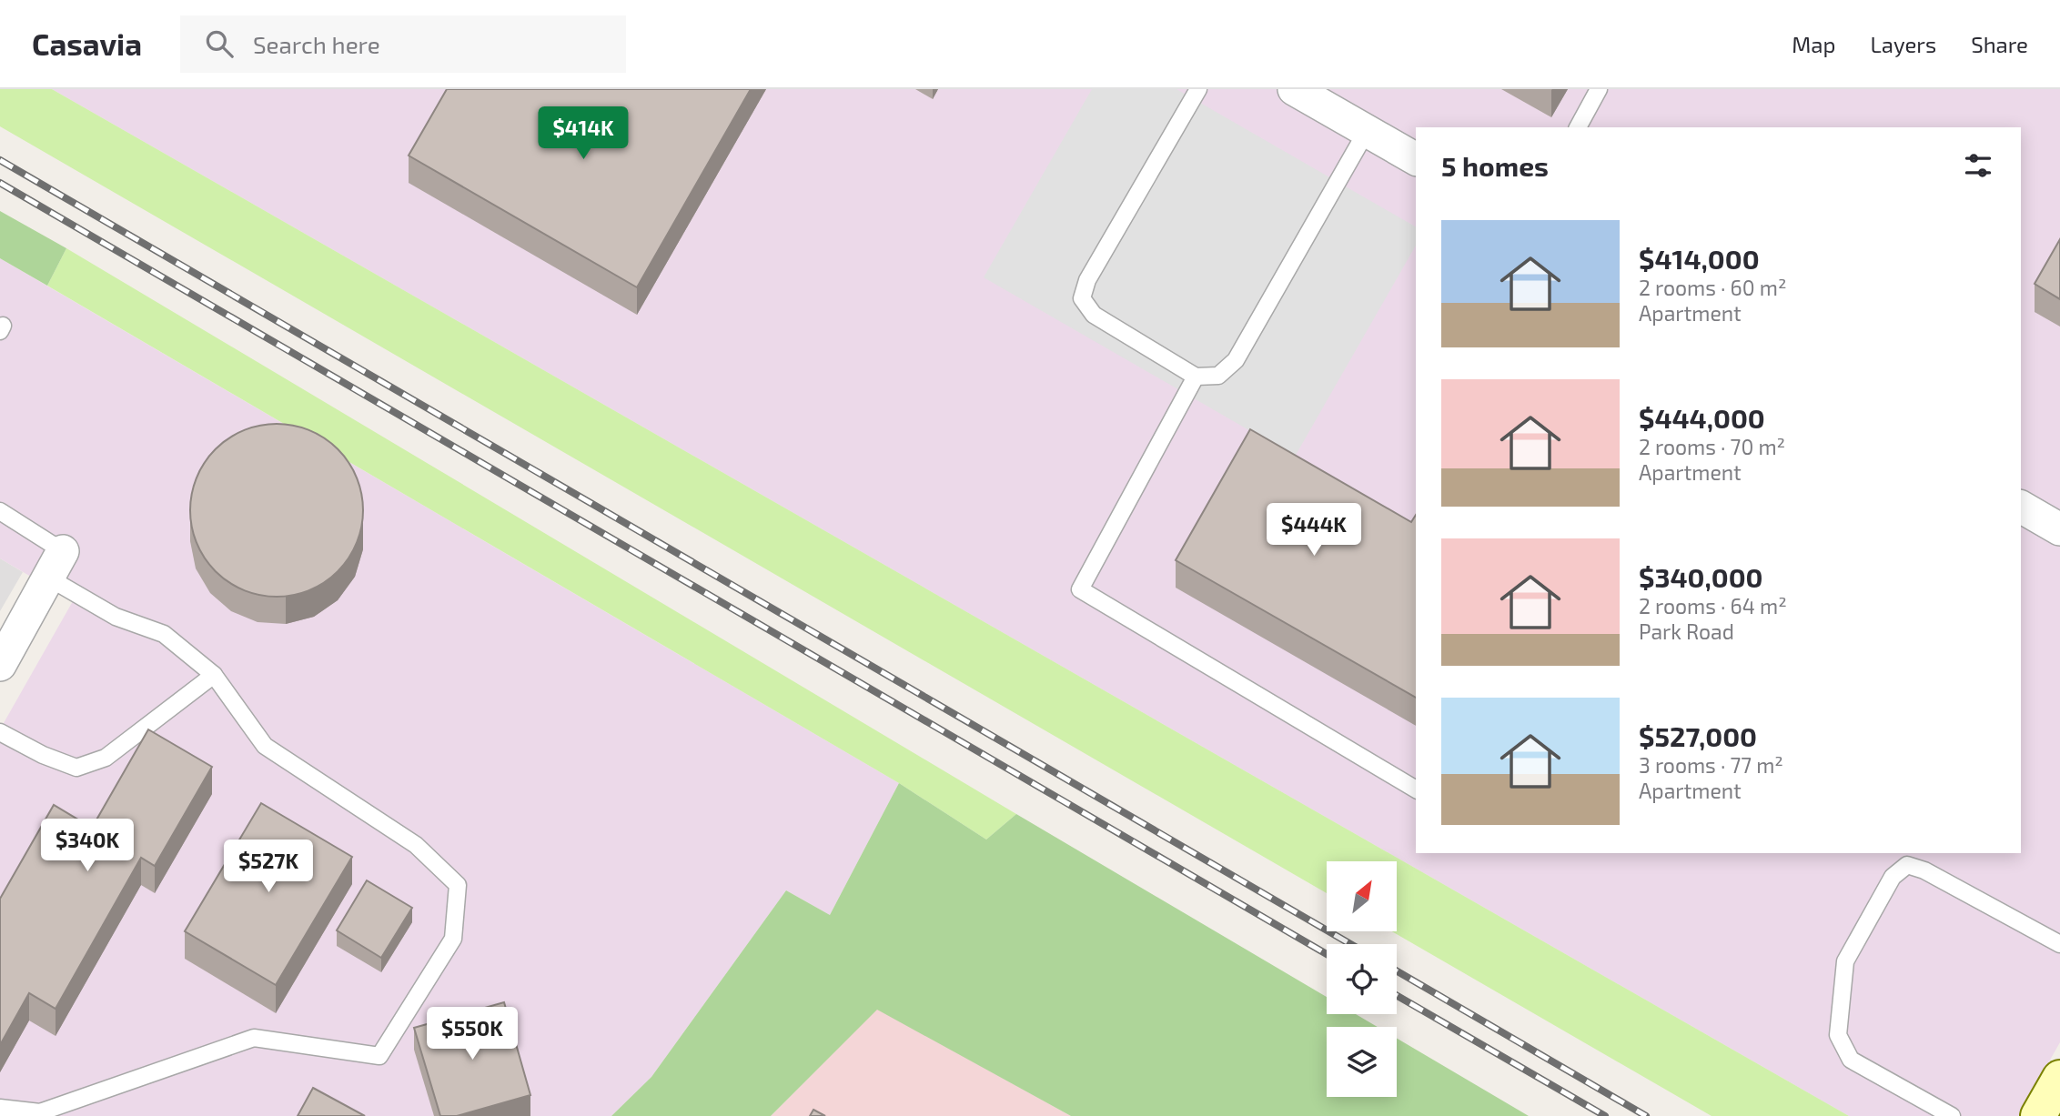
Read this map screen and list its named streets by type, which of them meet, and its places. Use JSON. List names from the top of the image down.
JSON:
{
  "north": "top right",
  "page": {
    "header": "Casavia",
    "search": "Search here",
    "nav": ["Map", "Layers", "Share"],
    "price": [
      "$414K",
      "$444K",
      "$340K",
      "$527K",
      "$550K"
    ],
    "heading": "5 homes",
    "list": [
      {
        "name": "$414,000",
        "note": "2 rooms · 60 m² · Apartment"
      },
      {
        "name": "$444,000",
        "note": "2 rooms · 70 m² · Apartment"
      },
      {
        "name": "$340,000",
        "note": "2 rooms · 64 m² · Park Road"
      },
      {
        "name": "$527,000",
        "note": "3 rooms · 77 m² · Apartment"
      }
    ]
  }
}
